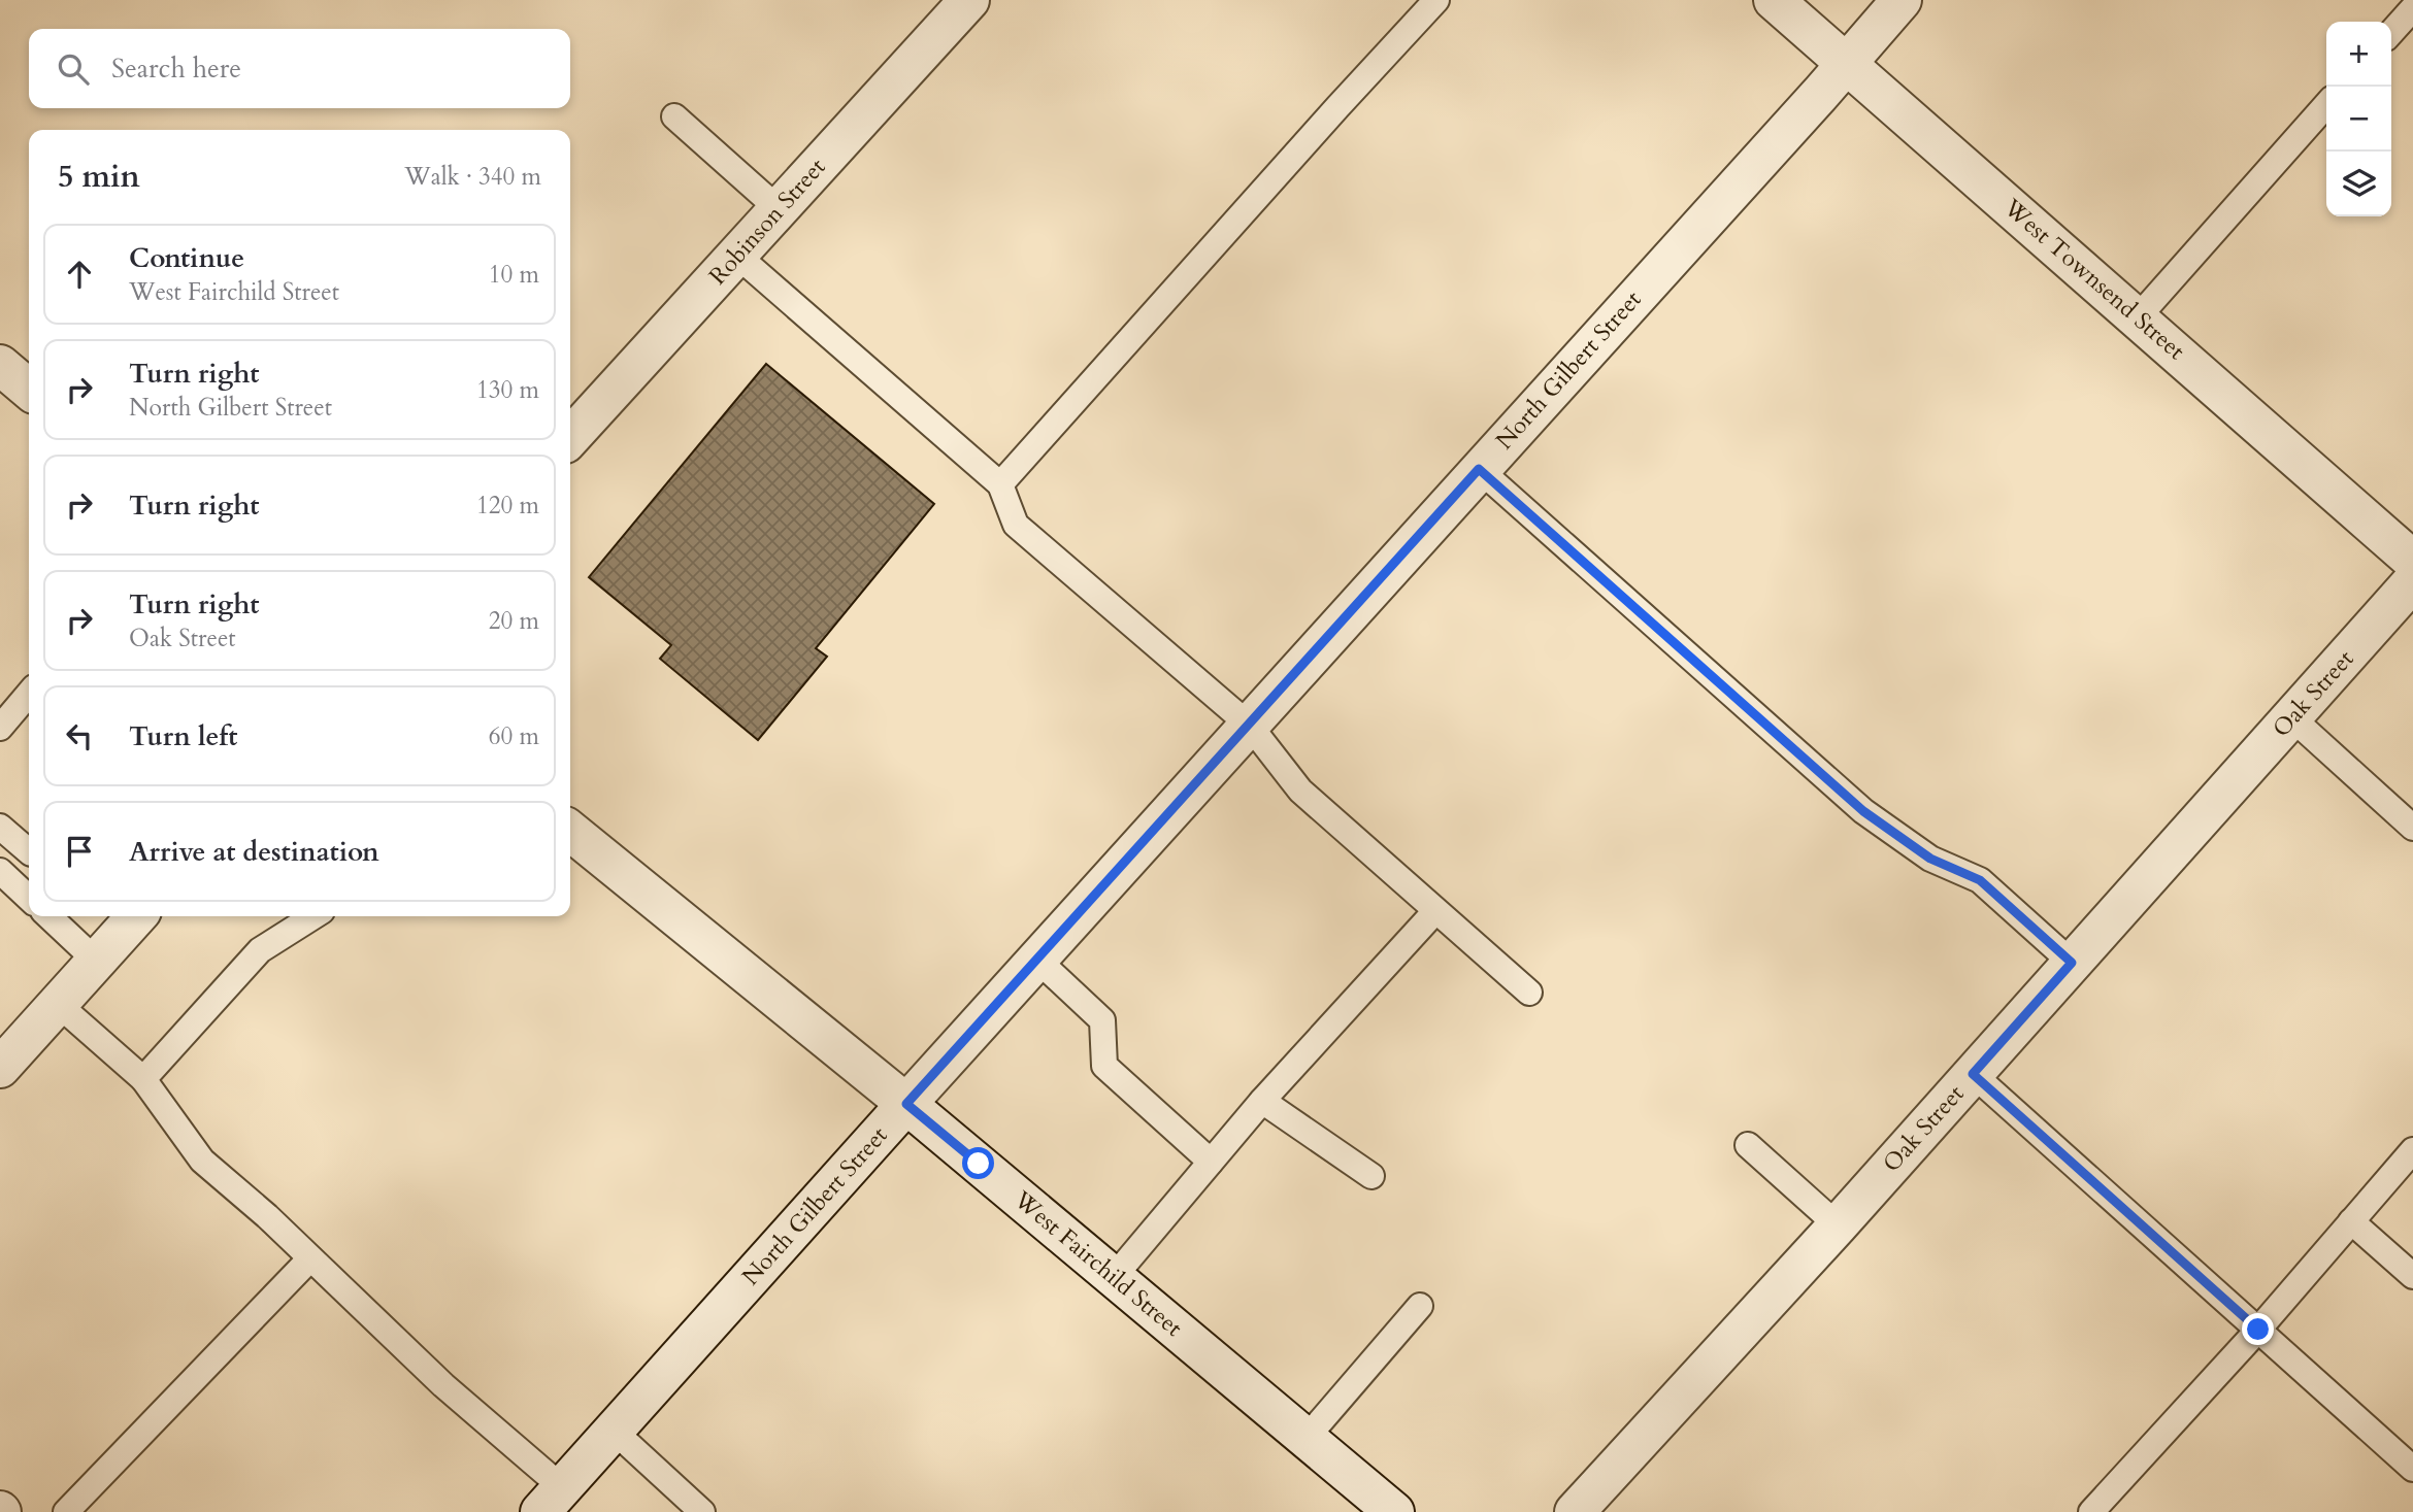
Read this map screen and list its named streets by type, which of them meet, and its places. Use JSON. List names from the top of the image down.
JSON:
{
  "streets": {
    "street": [
      "Robinson Street",
      "West Townsend Street",
      "North Gilbert Street",
      "Oak Street",
      "West Fairchild Street"
    ]
  },
  "crossings": [
    ["West Townsend Street", "North Gilbert Street"],
    ["North Gilbert Street", "West Fairchild Street"]
  ],
  "page": {
    "map_buttons": ["+", "−"],
    "search": "Search here",
    "heading": ["5 min", "Walk · 340 m"],
    "list": [
      ["Continue", "West Fairchild Street", "10 m"],
      ["Turn right", "North Gilbert Street", "130 m"],
      ["Turn right", "120 m"],
      ["Turn right", "Oak Street", "20 m"],
      ["Turn left", "60 m"],
      "Arrive at destination"
    ]
  }
}
